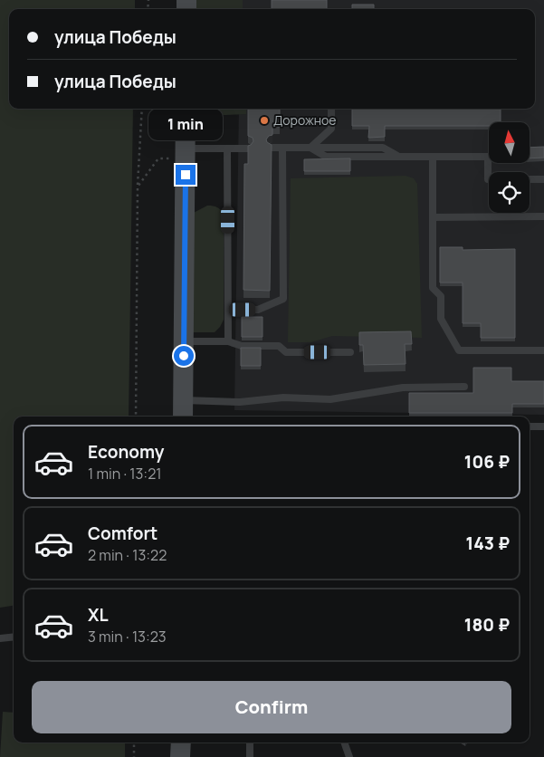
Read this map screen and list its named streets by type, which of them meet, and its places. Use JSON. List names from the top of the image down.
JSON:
{
  "places": ["Дорожное"],
  "north": "top",
  "page": {
    "banner": ["улица Победы", "улица Победы"],
    "bubble": "1 min",
    "list": [
      {
        "name": "Economy",
        "note": "1 min · 13:21",
        "value": "106 ₽"
      },
      {
        "name": "Comfort",
        "note": "2 min · 13:22",
        "value": "143 ₽"
      },
      {
        "name": "XL",
        "note": "3 min · 13:23",
        "value": "180 ₽"
      }
    ],
    "buttons": "Confirm"
  }
}
